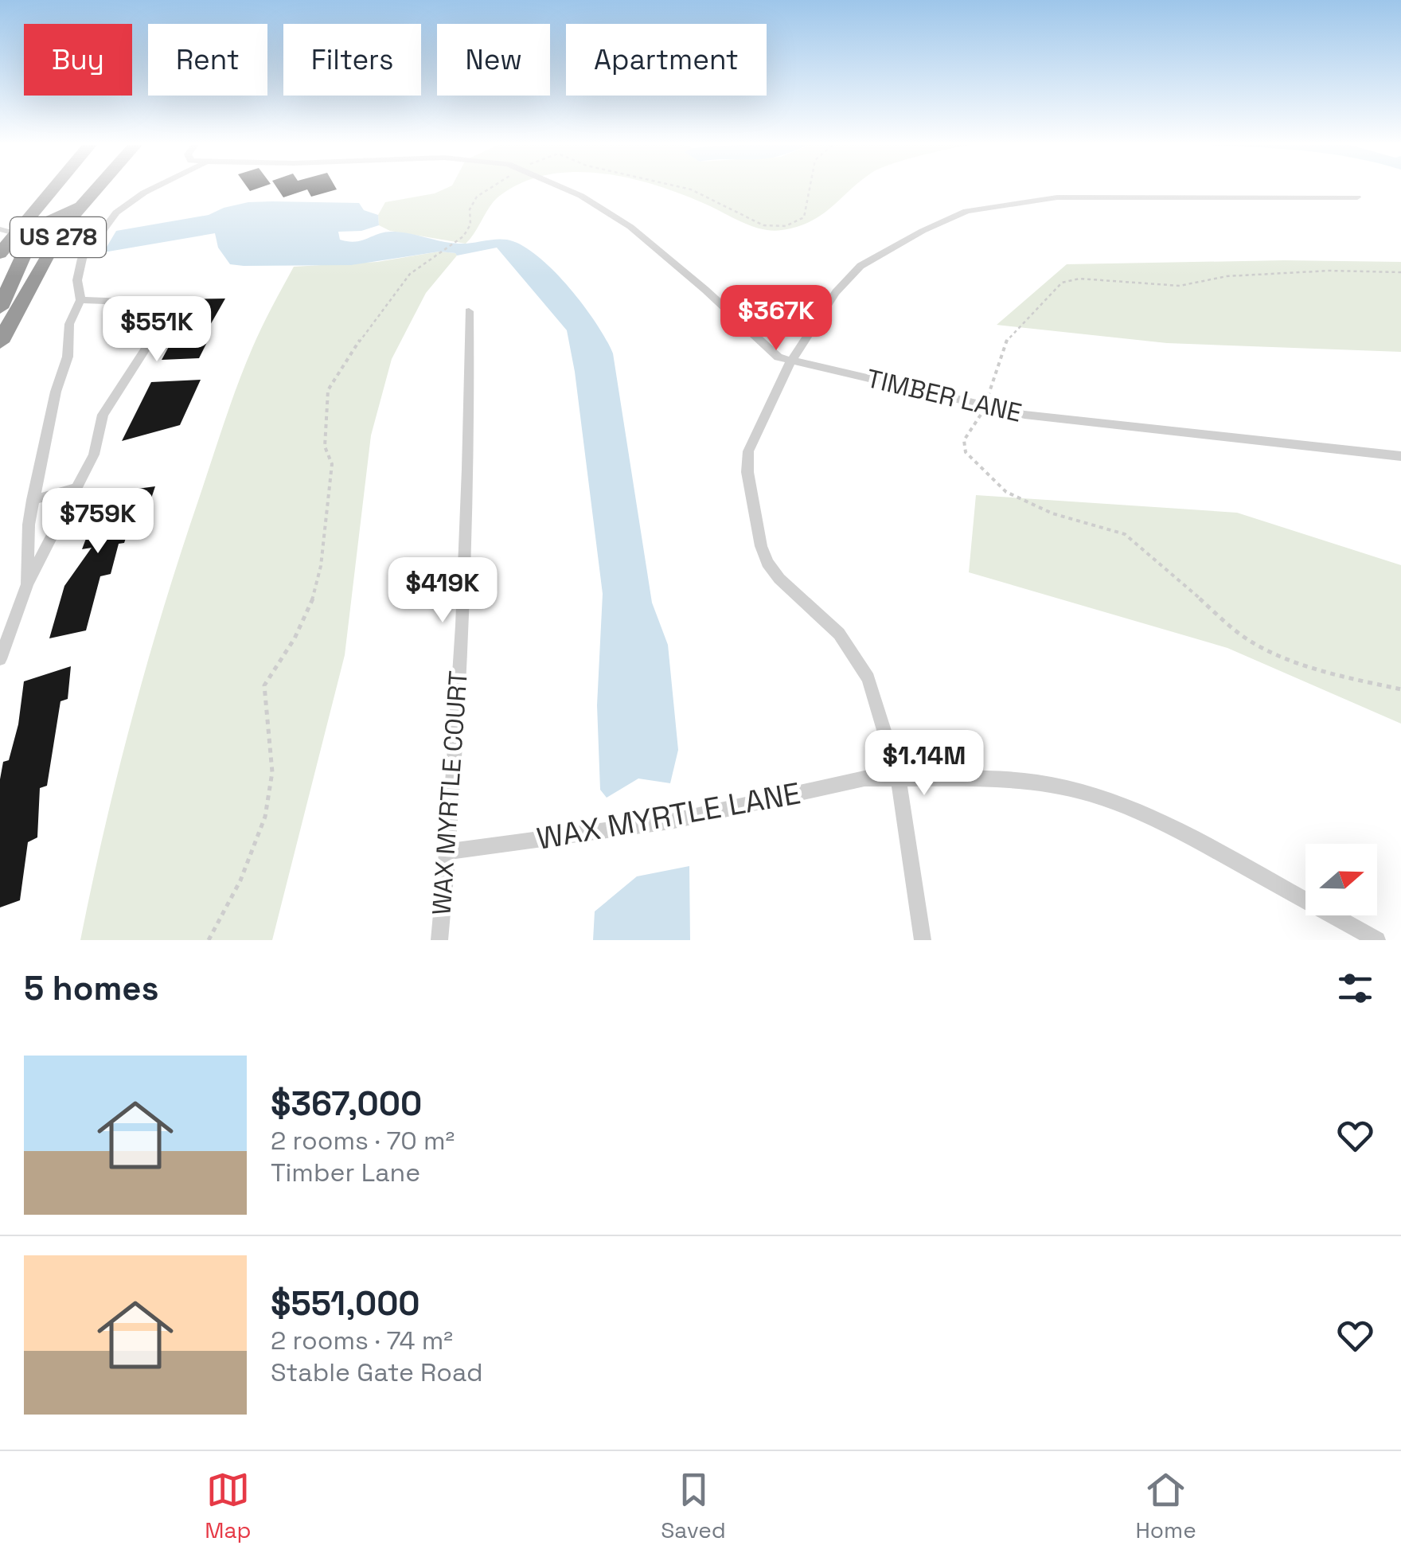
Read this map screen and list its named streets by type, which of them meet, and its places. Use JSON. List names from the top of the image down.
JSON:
{
  "streets": {
    "highway": ["US 278"],
    "street": ["TIMBER LANE", "WAX MYRTLE COURT", "WAX MYRTLE LANE"]
  },
  "crossings": [
    ["WAX MYRTLE COURT", "WAX MYRTLE LANE"]
  ],
  "north": "right",
  "page": {
    "chip": [
      "Buy",
      "Rent",
      "Filters",
      "New",
      "Apartment"
    ],
    "price": [
      "$367K",
      "$551K",
      "$759K",
      "$419K",
      "$1.14M"
    ],
    "heading": "5 homes",
    "list": [
      {
        "name": "$367,000",
        "note": "2 rooms · 70 m² · Timber Lane"
      },
      {
        "name": "$551,000",
        "note": "2 rooms · 74 m² · Stable Gate Road"
      }
    ],
    "tabs": ["Map", "Saved", "Home"]
  }
}
